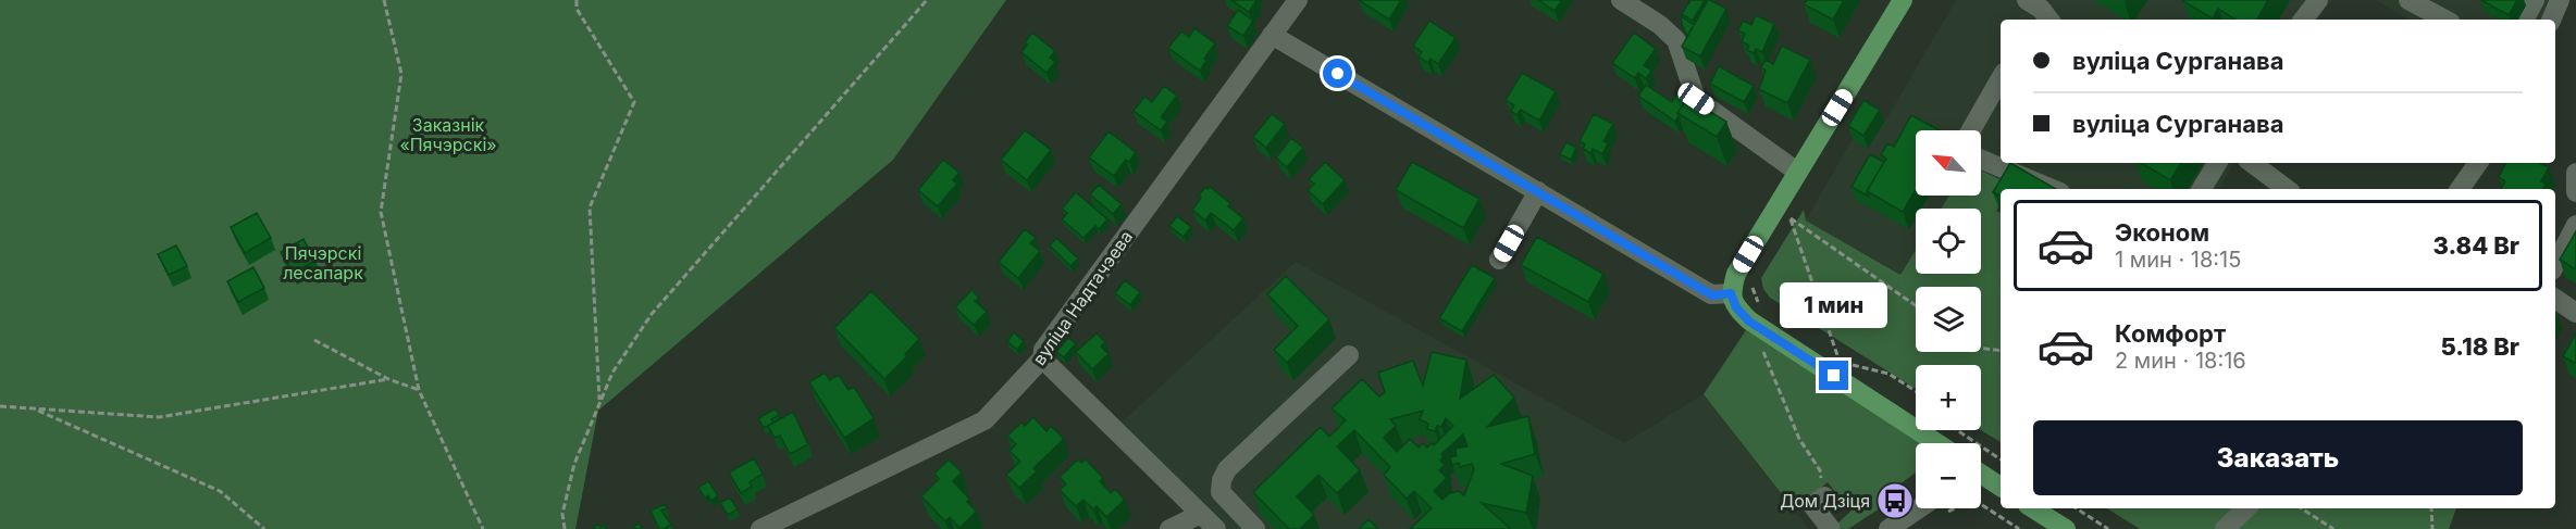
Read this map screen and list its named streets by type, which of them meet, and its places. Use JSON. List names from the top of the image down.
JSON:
{
  "streets": {
    "street": ["вуліца Надтачэева"]
  },
  "parks": ["Заказнік «Пячэрскі»", "Пячэрскі лесапарк"],
  "places": {
    "bus stop": ["Дом Дзіця"]
  },
  "north": "top left",
  "page": {
    "banner": ["вуліца Сурганава", "вуліца Сурганава"],
    "map_buttons": ["+", "−"],
    "list": [
      {
        "name": "Эконом",
        "note": "1 мин · 18:15",
        "value": "3.84 Br"
      },
      {
        "name": "Комфорт",
        "note": "2 мин · 18:16",
        "value": "5.18 Br"
      }
    ],
    "bubble": "1 мин",
    "buttons": "Заказать"
  }
}
